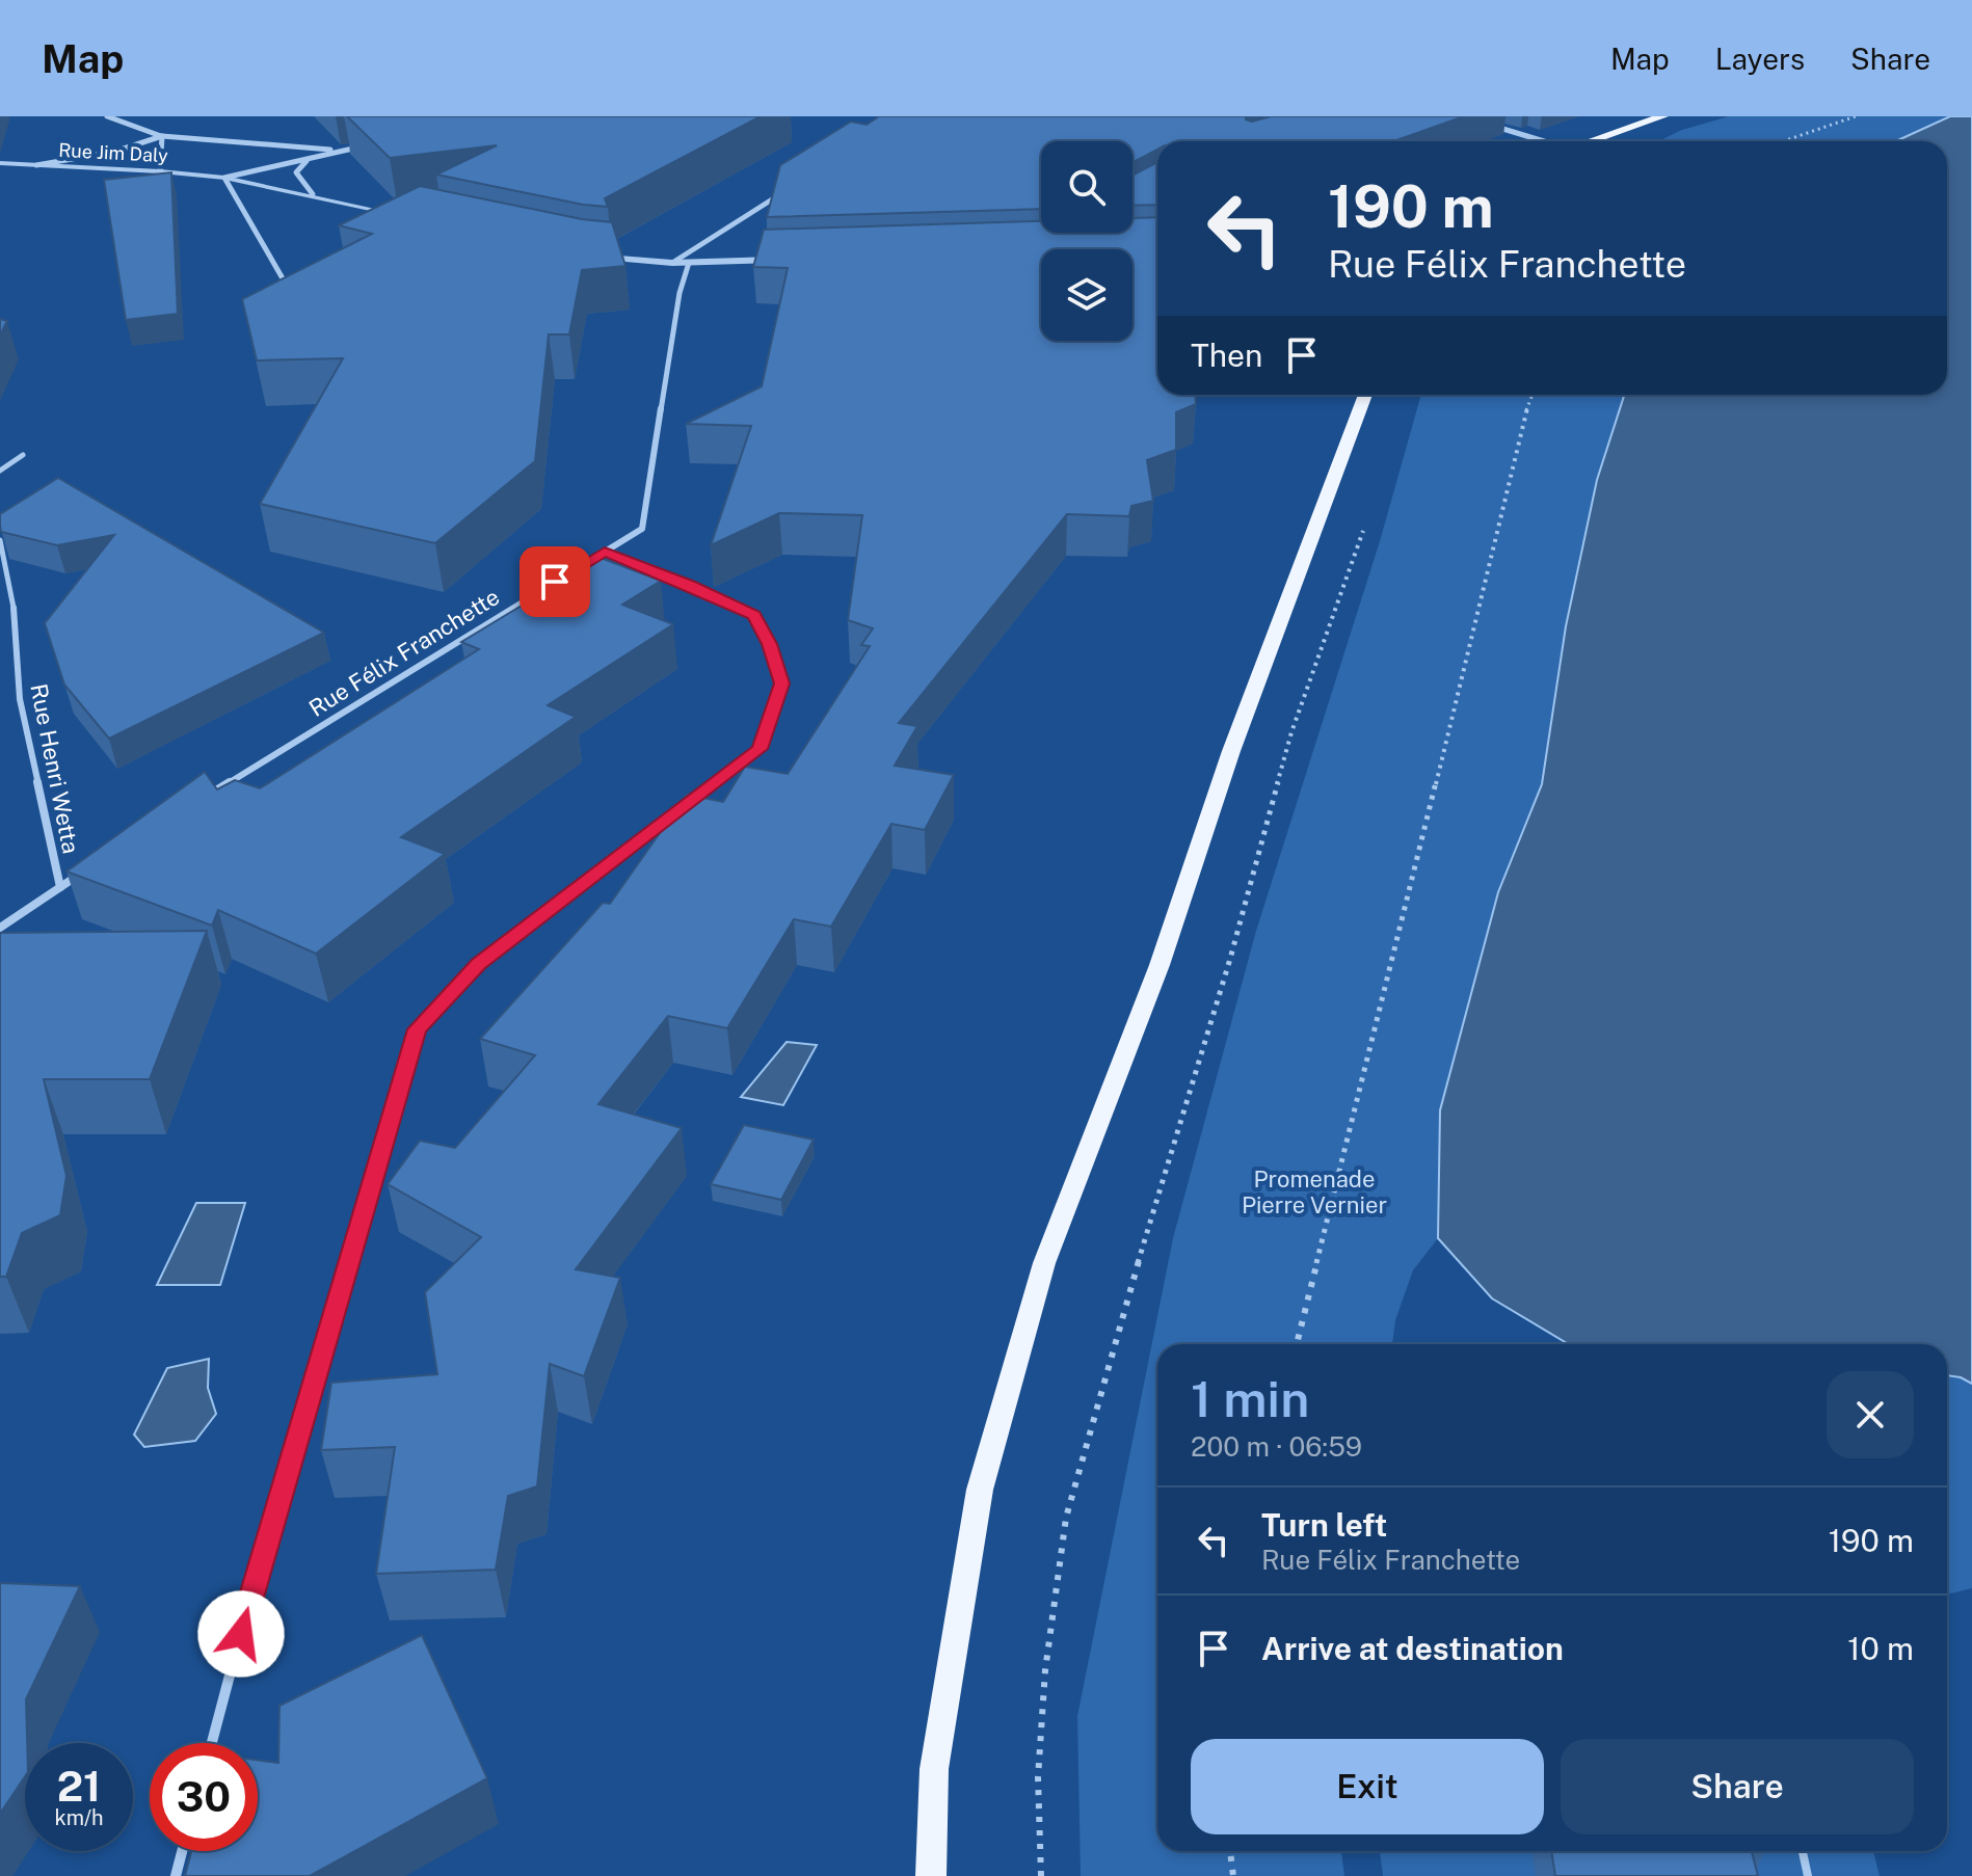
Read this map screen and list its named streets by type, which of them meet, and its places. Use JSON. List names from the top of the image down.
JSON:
{
  "streets": {
    "street": ["Rue Jim Daly", "Rue Félix Franchette", "Rue Henri Wetta"]
  },
  "parks": ["Promenade Pierre Vernier"],
  "page": {
    "header": "Map",
    "nav": ["Map", "Layers", "Share"],
    "turn": ["190 m", "Rue Félix Franchette"],
    "then": "Then",
    "heading": ["1 min", "200 m · 06:59"],
    "list": [
      {
        "name": "Turn left",
        "note": "Rue Félix Franchette",
        "value": "190 m"
      },
      {
        "name": "Arrive at destination",
        "value": "10 m"
      }
    ],
    "buttons": ["Exit", "Share"],
    "speed": "21 km/h",
    "limit": "30"
  }
}
